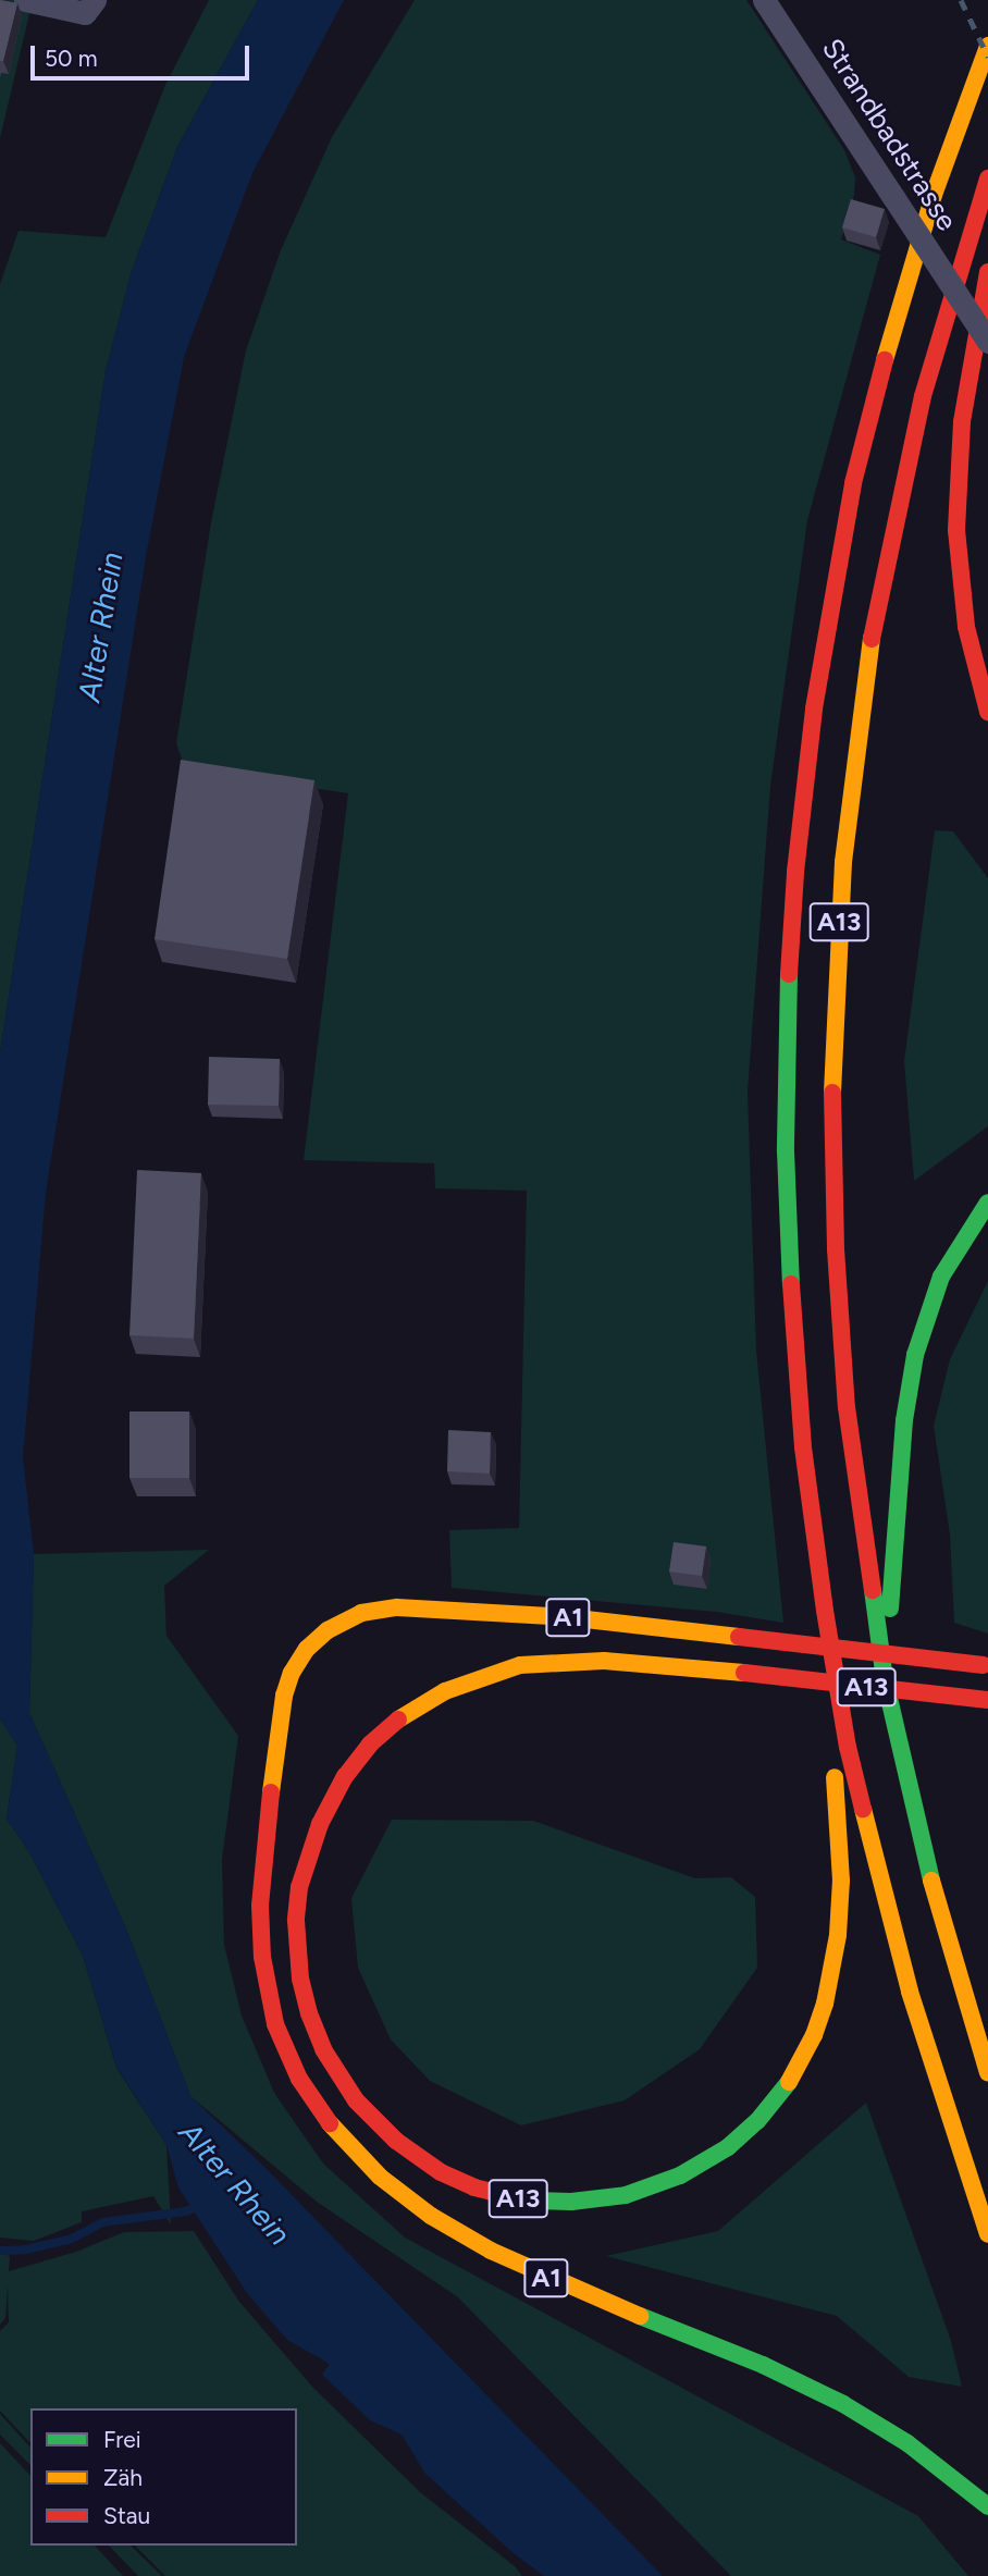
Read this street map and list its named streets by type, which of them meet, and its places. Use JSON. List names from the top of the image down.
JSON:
{
  "streets": {
    "highway": ["A13", "A1"],
    "street": ["Strandbadstrasse"]
  },
  "water": ["Alter Rhein"],
  "legend": ["Frei", "Zäh", "Stau"],
  "scale_bar": "50 m"
}
